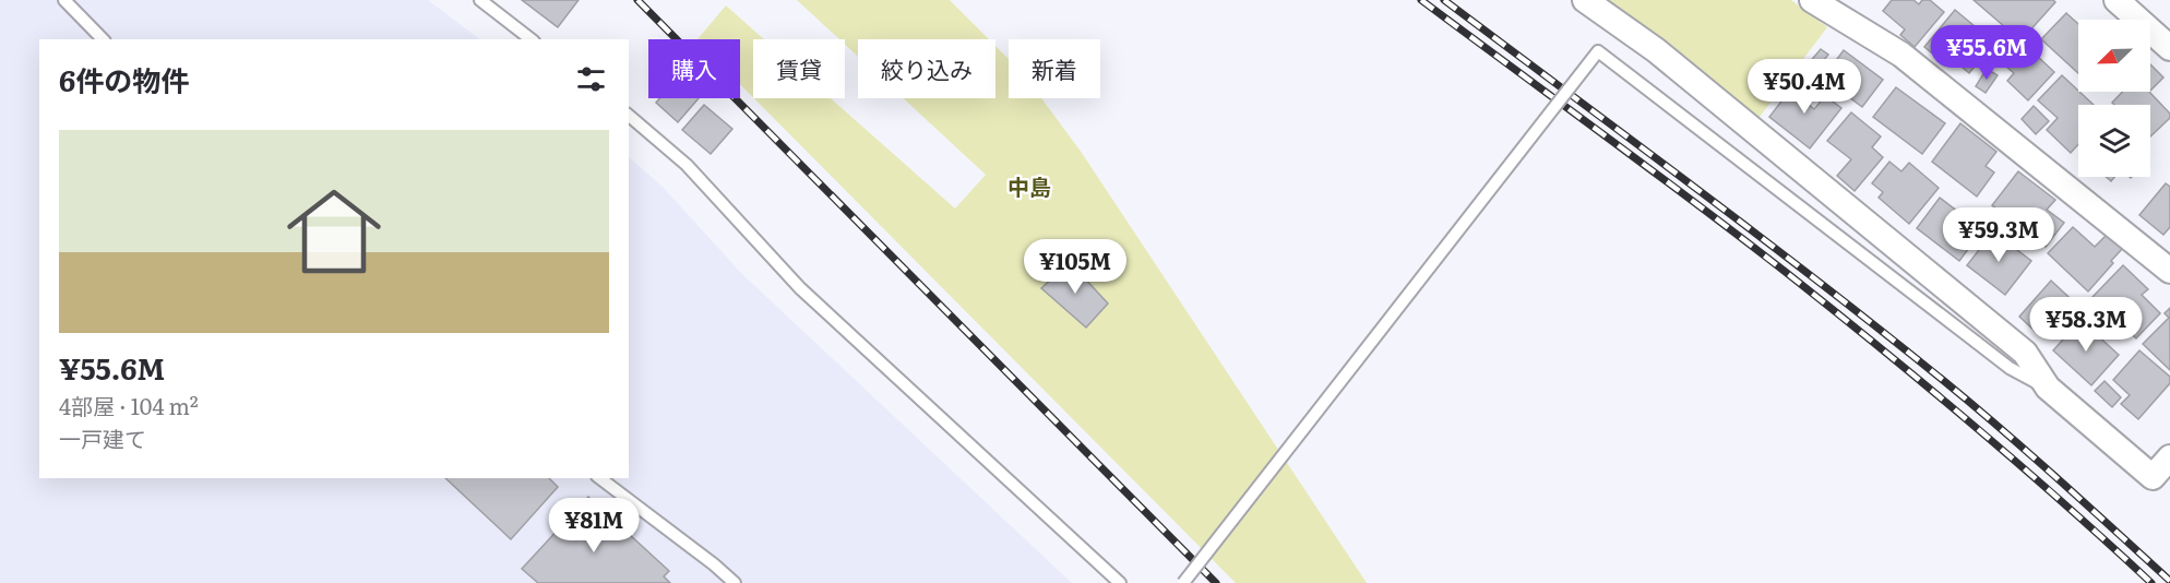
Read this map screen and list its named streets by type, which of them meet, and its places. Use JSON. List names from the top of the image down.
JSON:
{
  "districts": ["中島"],
  "north": "bottom left",
  "page": {
    "price": [
      "¥55.6M",
      "¥50.4M",
      "¥59.3M",
      "¥105M",
      "¥58.3M",
      "¥81M"
    ],
    "chip": [
      "購入",
      "賃貸",
      "絞り込み",
      "新着"
    ],
    "heading": "6件の物件",
    "list": [
      {
        "name": "¥55.6M",
        "note": "4部屋 · 104 m² · 一戸建て"
      }
    ]
  }
}
